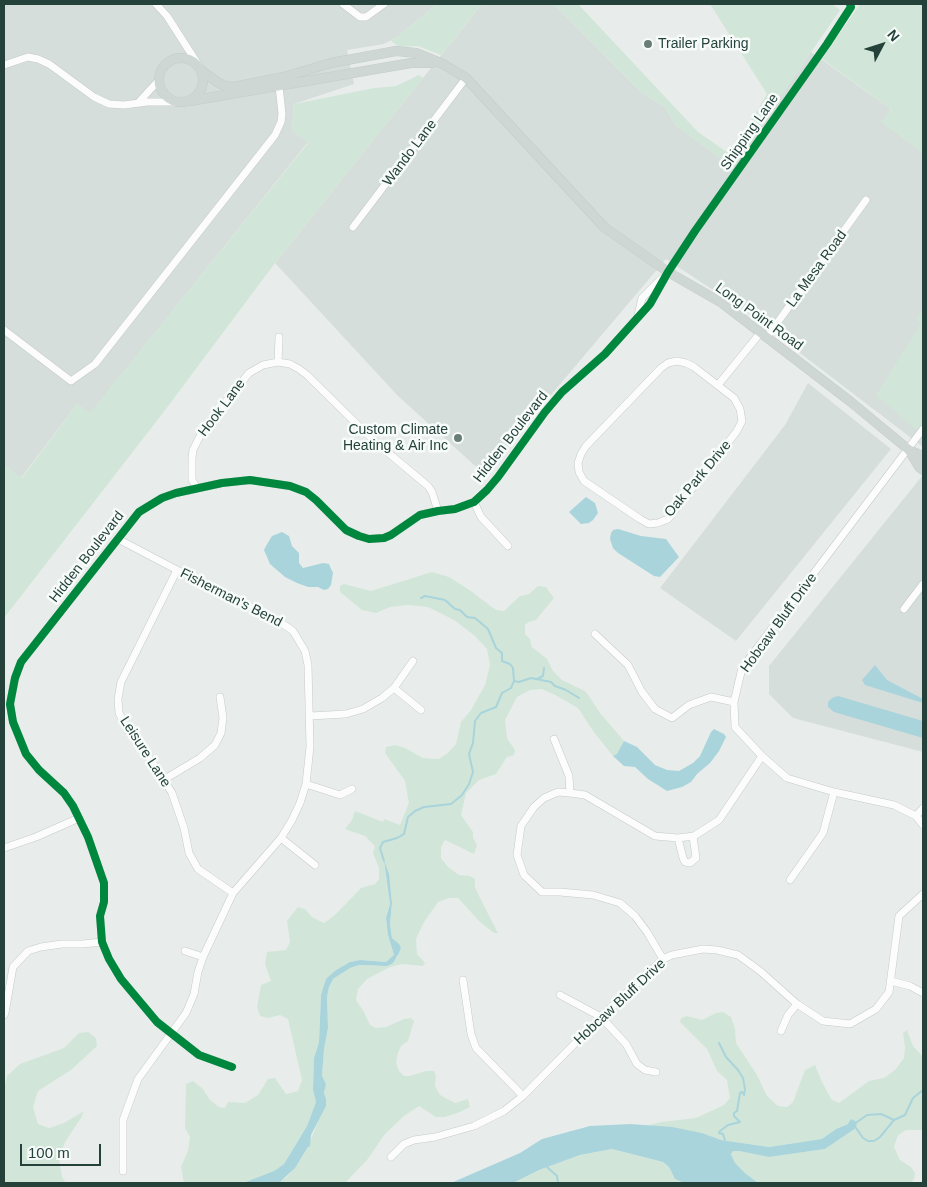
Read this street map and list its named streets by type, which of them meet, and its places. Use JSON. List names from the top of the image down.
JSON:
{
  "streets": {
    "main road": ["Long Point Road"],
    "street": [
      "Shipping Lane",
      "Wando Lane",
      "La Mesa Road",
      "Hook Lane",
      "Hidden Boulevard",
      "Oak Park Drive",
      "Fisherman's Bend",
      "Hobcaw Bluff Drive",
      "Leisure Lane"
    ]
  },
  "crossings": [
    ["Shipping Lane", "Long Point Road"],
    ["Shipping Lane", "Hidden Boulevard"],
    ["Wando Lane", "Long Point Road"],
    ["La Mesa Road", "Long Point Road"],
    ["La Mesa Road", "Oak Park Drive"],
    ["Long Point Road", "Hidden Boulevard"],
    ["Long Point Road", "Hobcaw Bluff Drive"],
    ["Hook Lane", "Hidden Boulevard"],
    ["Hidden Boulevard", "Fisherman's Bend"],
    ["Fisherman's Bend", "Leisure Lane"]
  ],
  "places": ["Trailer Parking", "Custom Climate Heating & Air Inc"],
  "scale_bar": "100 m",
  "north": "top right"
}
